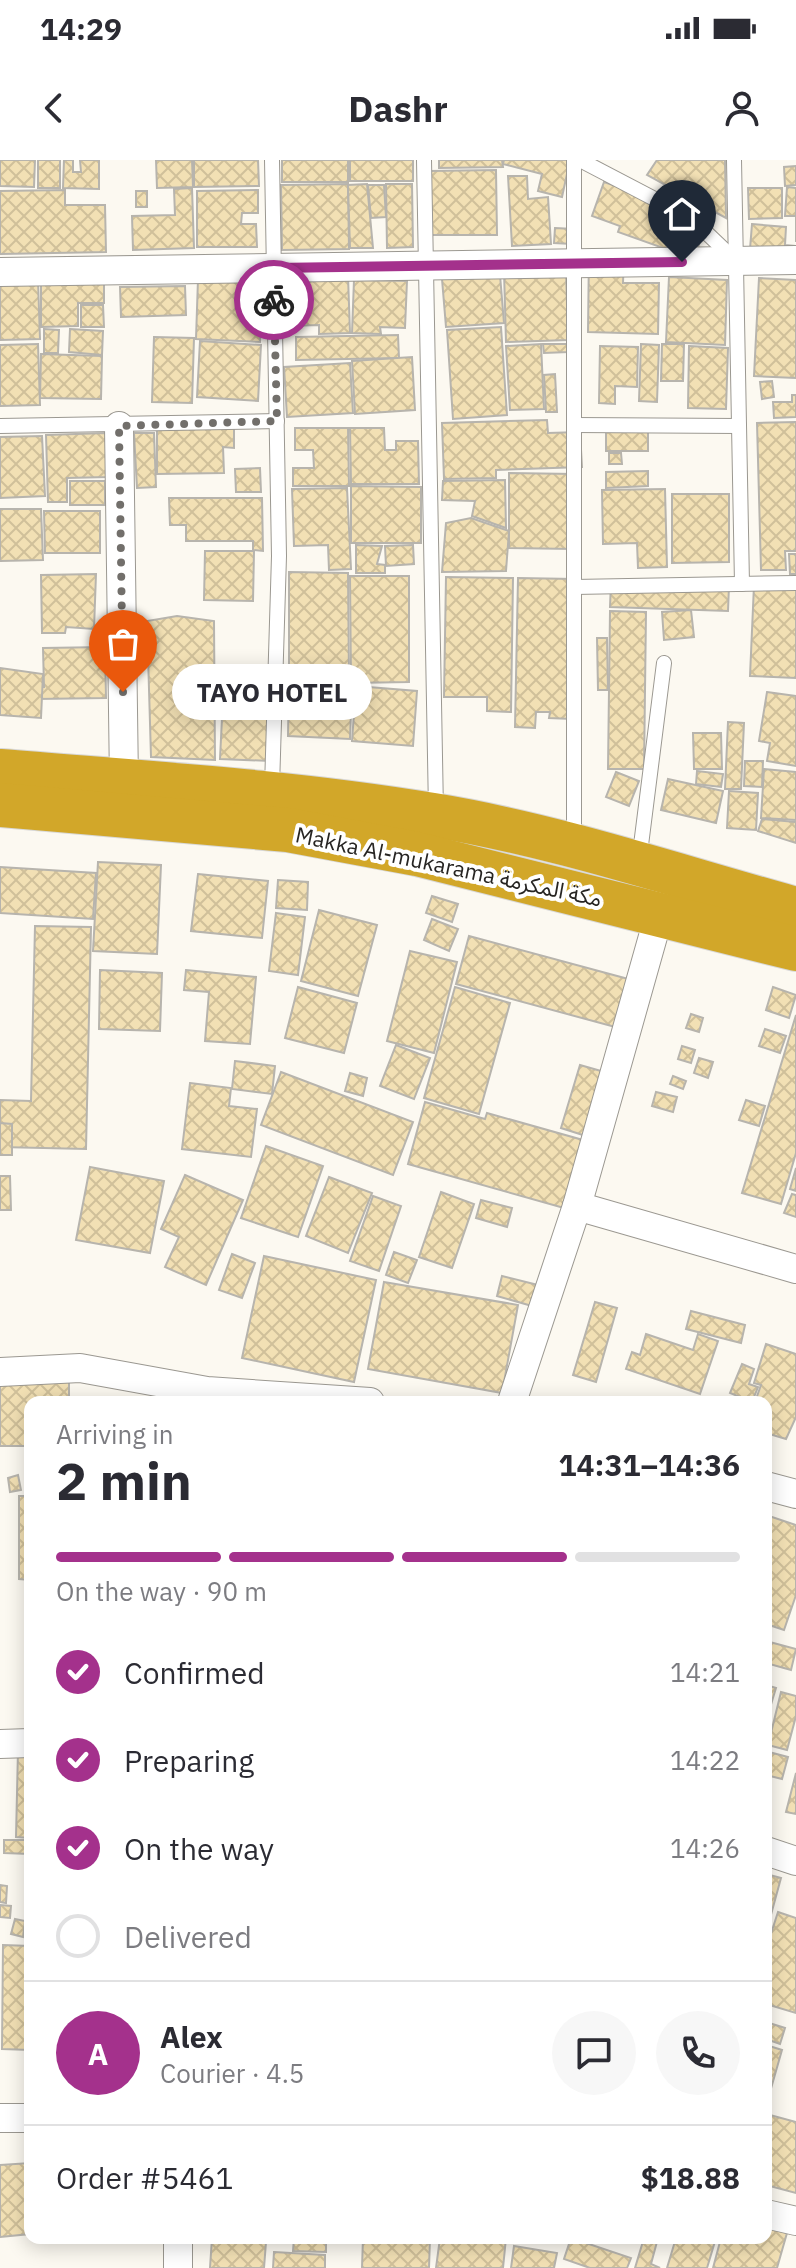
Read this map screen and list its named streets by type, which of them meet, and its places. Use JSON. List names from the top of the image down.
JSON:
{
  "streets": {
    "highway": ["Makka Al-mukarama مكة المكرمة"]
  },
  "places": ["TAYO HOTEL"],
  "page": {
    "status": "14:29",
    "header": "Dashr",
    "bubble": "TAYO HOTEL",
    "heading": ["2 min", "Arriving in", "14:31–14:36"],
    "panel": [
      "Alex",
      "Courier · 4.5",
      "Order #5461",
      "$18.88"
    ],
    "bar": "On the way · 90 m",
    "list": [
      ["Confirmed", "14:21"],
      ["Preparing", "14:22"],
      ["On the way", "14:26"],
      "Delivered"
    ],
    "round": "A"
  }
}
